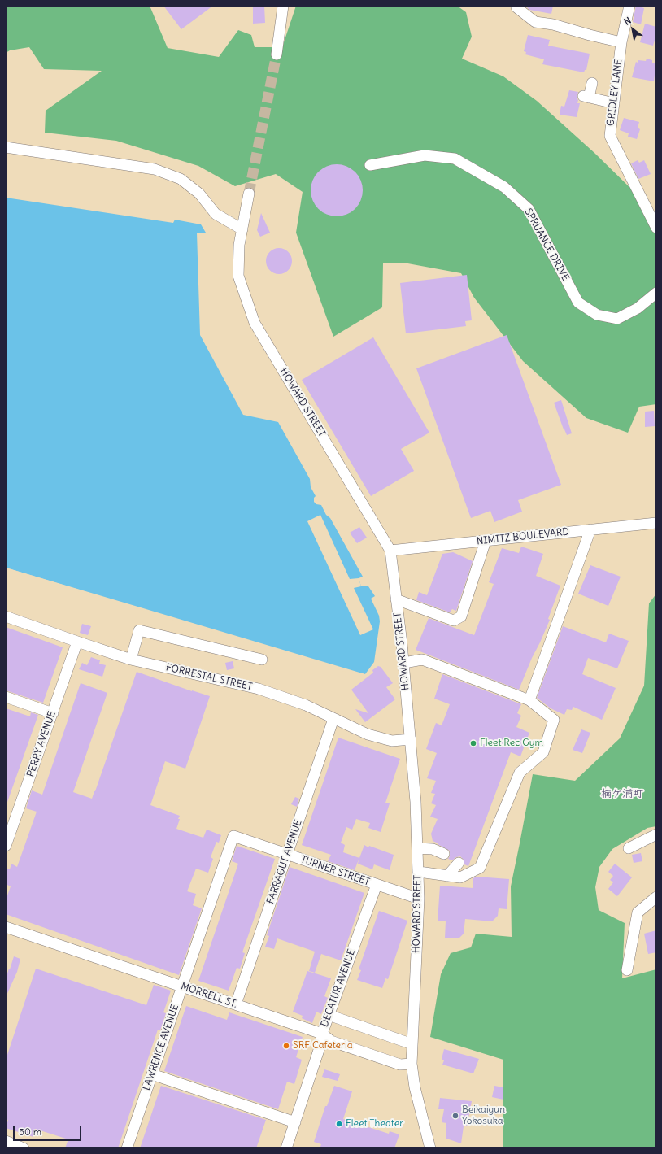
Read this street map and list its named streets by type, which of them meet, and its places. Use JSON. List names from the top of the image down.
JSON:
{
  "streets": {
    "street": [
      "GRIDLEY LANE",
      "SPRUANCE DRIVE",
      "HOWARD STREET",
      "NIMITZ BOULEVARD",
      "FORRESTAL STREET",
      "PERRY AVENUE",
      "FARRAGUT AVENUE",
      "TURNER STREET",
      "DECATUR AVENUE",
      "MORRELL ST.",
      "LAWRENCE AVENUE"
    ]
  },
  "crossings": [
    ["HOWARD STREET", "NIMITZ BOULEVARD"],
    ["HOWARD STREET", "FORRESTAL STREET"],
    ["HOWARD STREET", "TURNER STREET"],
    ["HOWARD STREET", "MORRELL ST."],
    ["FORRESTAL STREET", "PERRY AVENUE"],
    ["FORRESTAL STREET", "FARRAGUT AVENUE"],
    ["FARRAGUT AVENUE", "TURNER STREET"],
    ["FARRAGUT AVENUE", "MORRELL ST."],
    ["TURNER STREET", "DECATUR AVENUE"],
    ["TURNER STREET", "LAWRENCE AVENUE"],
    ["DECATUR AVENUE", "MORRELL ST."],
    ["MORRELL ST.", "LAWRENCE AVENUE"]
  ],
  "districts": ["楠ケ浦町"],
  "places": [
    "Fleet Rec Gym",
    "SRF Cafeteria",
    "Beikaigun Yokosuka",
    "Fleet Theater"
  ],
  "scale_bar": "50 m",
  "north": "top left"
}
